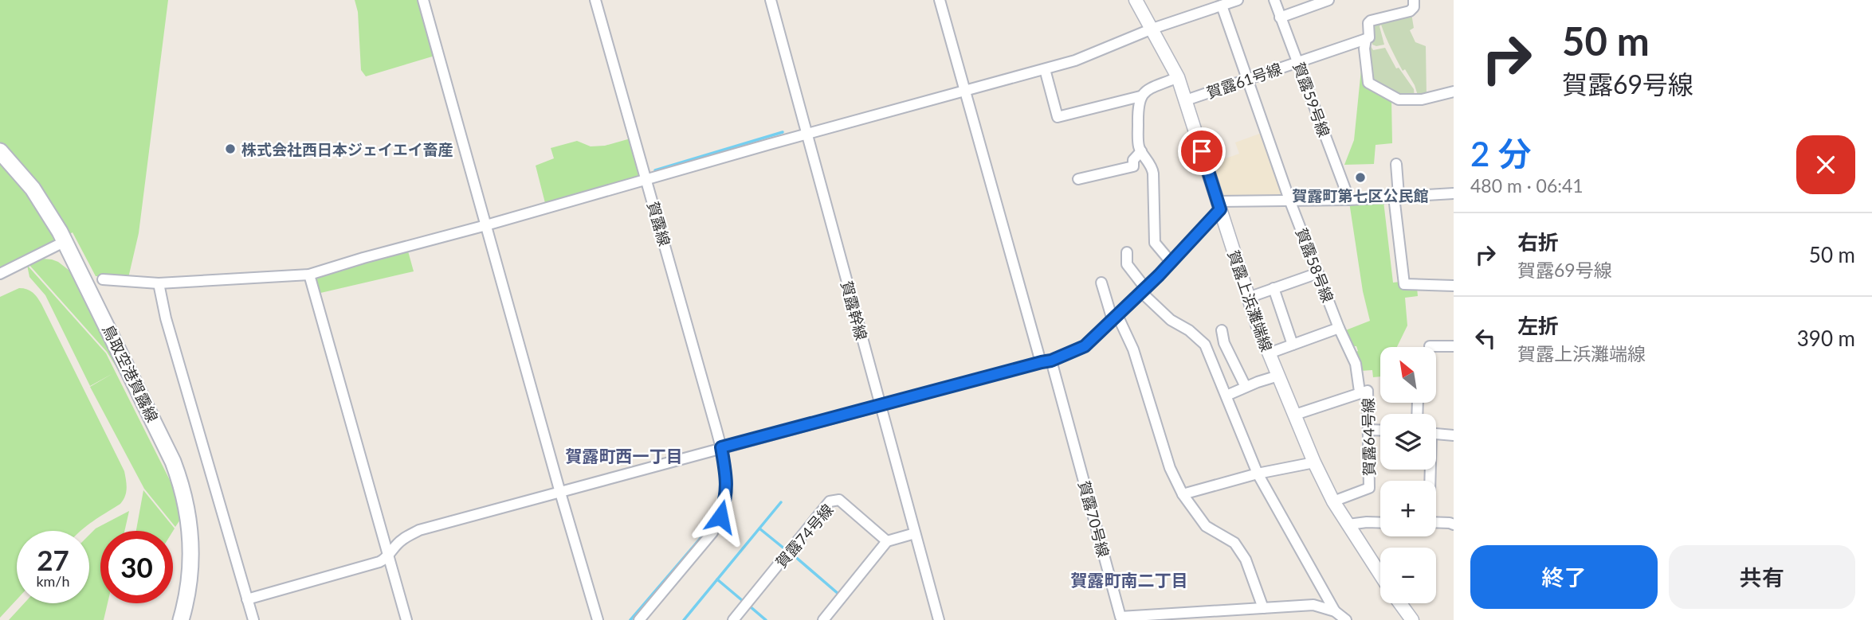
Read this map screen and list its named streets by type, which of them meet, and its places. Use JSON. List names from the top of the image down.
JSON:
{
  "streets": {
    "main road": ["鳥取空港賀露線"],
    "street": [
      "賀露61号線",
      "賀露59号線",
      "賀露線",
      "賀露58号線",
      "賀露上浜灘端線",
      "賀露幹線",
      "賀露64号線",
      "賀露70号線",
      "賀露74号線"
    ]
  },
  "crossings": [
    ["賀露61号線", "賀露59号線"],
    ["賀露61号線", "賀露58号線"],
    ["賀露61号線", "賀露上浜灘端線"],
    ["賀露58号線", "賀露64号線"],
    ["賀露上浜灘端線", "賀露64号線"]
  ],
  "districts": ["賀露町西一丁目", "賀露町南二丁目"],
  "places": ["株式会社西日本ジェイエイ畜産", "賀露町第七区公民館"],
  "north": "top left",
  "page": {
    "turn": ["50 m", "賀露69号線"],
    "heading": ["2 分", "480 m · 06:41"],
    "list": [
      {
        "name": "右折",
        "note": "賀露69号線",
        "value": "50 m"
      },
      {
        "name": "左折",
        "note": "賀露上浜灘端線",
        "value": "390 m"
      }
    ],
    "map_buttons": ["+", "−"],
    "speed": "27 km/h",
    "limit": "30",
    "buttons": ["終了", "共有"]
  }
}
